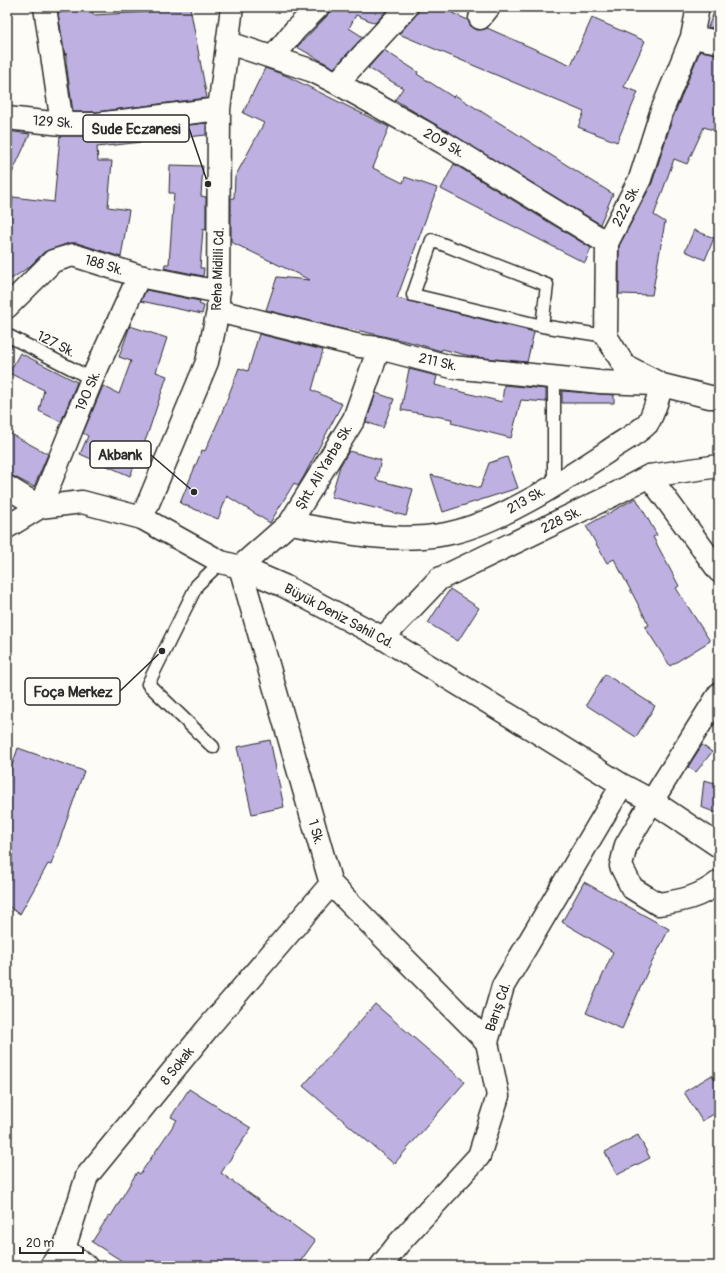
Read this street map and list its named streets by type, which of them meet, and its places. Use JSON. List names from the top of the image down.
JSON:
{
  "streets": {
    "street": [
      "129 Sk.",
      "209 Sk.",
      "222 Sk.",
      "188 Sk.",
      "Reha Midilli Cd.",
      "211 Sk.",
      "190 Sk.",
      "Şht. Ali Yarba Sk.",
      "213 Sk.",
      "228 Sk.",
      "Büyük Deniz Sahil Cd.",
      "1 Sk.",
      "Barış Cd.",
      "8 Sokak"
    ],
    "lane": ["127 Sk."]
  },
  "crossings": [
    ["129 Sk.", "Reha Midilli Cd."],
    ["209 Sk.", "222 Sk."],
    ["209 Sk.", "Reha Midilli Cd."],
    ["188 Sk.", "Reha Midilli Cd."],
    ["188 Sk.", "211 Sk."],
    ["188 Sk.", "190 Sk."],
    ["Reha Midilli Cd.", "211 Sk."],
    ["Reha Midilli Cd.", "Büyük Deniz Sahil Cd."],
    ["127 Sk.", "190 Sk."],
    ["211 Sk.", "Şht. Ali Yarba Sk."],
    ["211 Sk.", "213 Sk."],
    ["190 Sk.", "Büyük Deniz Sahil Cd."],
    ["Şht. Ali Yarba Sk.", "213 Sk."],
    ["Şht. Ali Yarba Sk.", "Büyük Deniz Sahil Cd."],
    ["Şht. Ali Yarba Sk.", "1 Sk."],
    ["228 Sk.", "Büyük Deniz Sahil Cd."],
    ["Büyük Deniz Sahil Cd.", "1 Sk."],
    ["Büyük Deniz Sahil Cd.", "Barış Cd."],
    ["1 Sk.", "Barış Cd."],
    ["1 Sk.", "8 Sokak"]
  ],
  "places": ["Sude Eczanesi", "Akbank", "Foça Merkez"],
  "scale_bar": "20 m"
}
